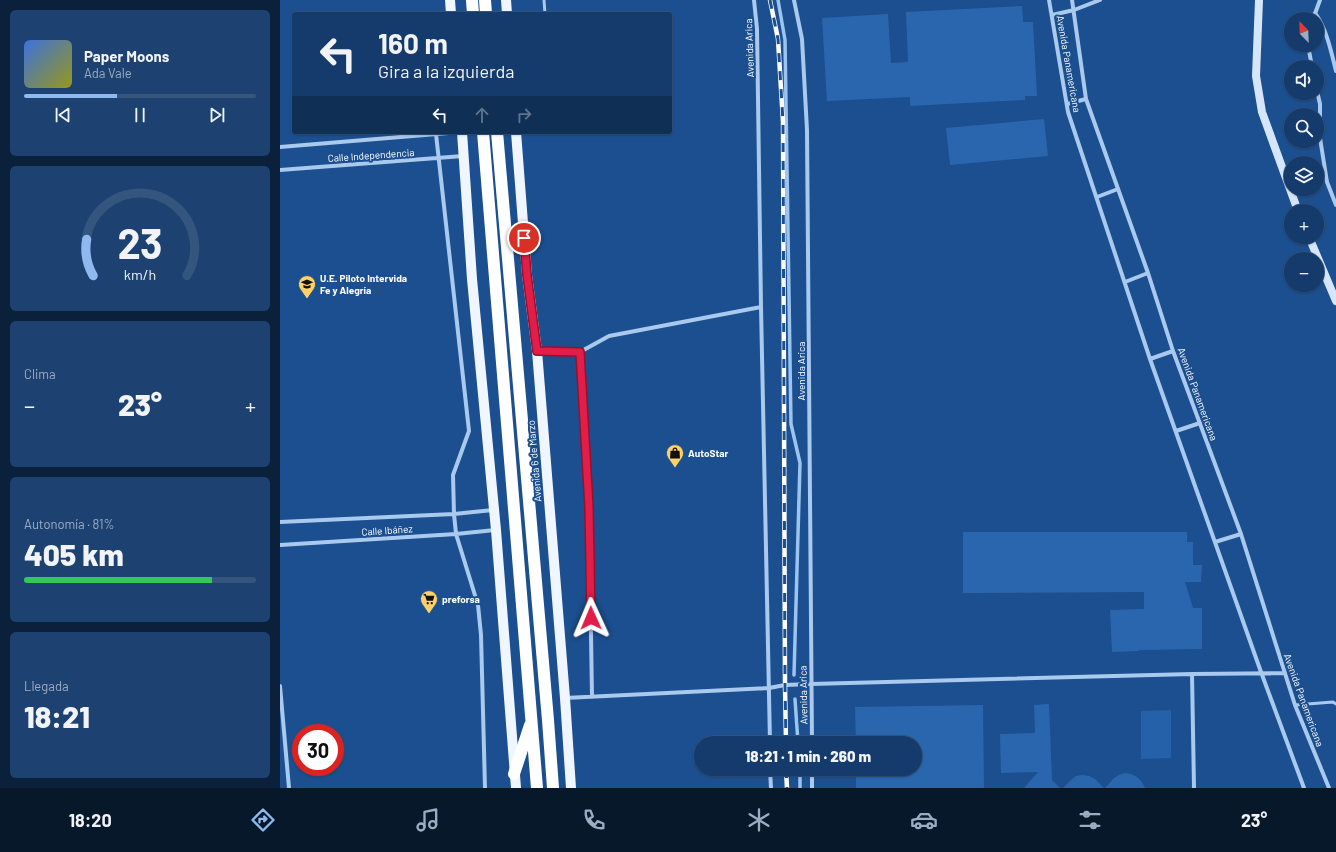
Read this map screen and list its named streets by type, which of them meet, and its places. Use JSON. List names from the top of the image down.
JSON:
{
  "streets": {
    "highway": ["Avenida 6 de Marzo"],
    "street": [
      "Avenida Arica",
      "Avenida Panamericana",
      "Calle Independencia",
      "Calle Ibáñez"
    ]
  },
  "places": {
    "school or university": ["U.E. Piloto Intervida Fe y Alegría"],
    "shop": ["AutoStar"],
    "supermarket": ["preforsa"]
  },
  "north": "top left",
  "page": {
    "map_buttons": ["+", "−"],
    "turn": ["160 m", "Gira a la izquierda"],
    "song": ["Paper Moons", "Ada Vale"],
    "tile": [
      "Clima",
      ["Autonomía · 81%", "405 km"],
      ["Llegada", "18:21"]
    ],
    "heat": ["−", "23°", "+"],
    "limit": "30",
    "trip": "18:21 · 1 min · 260 m",
    "tabs": ["18:20", "23°"],
    "gauge": ["23", "km/h"]
  }
}
